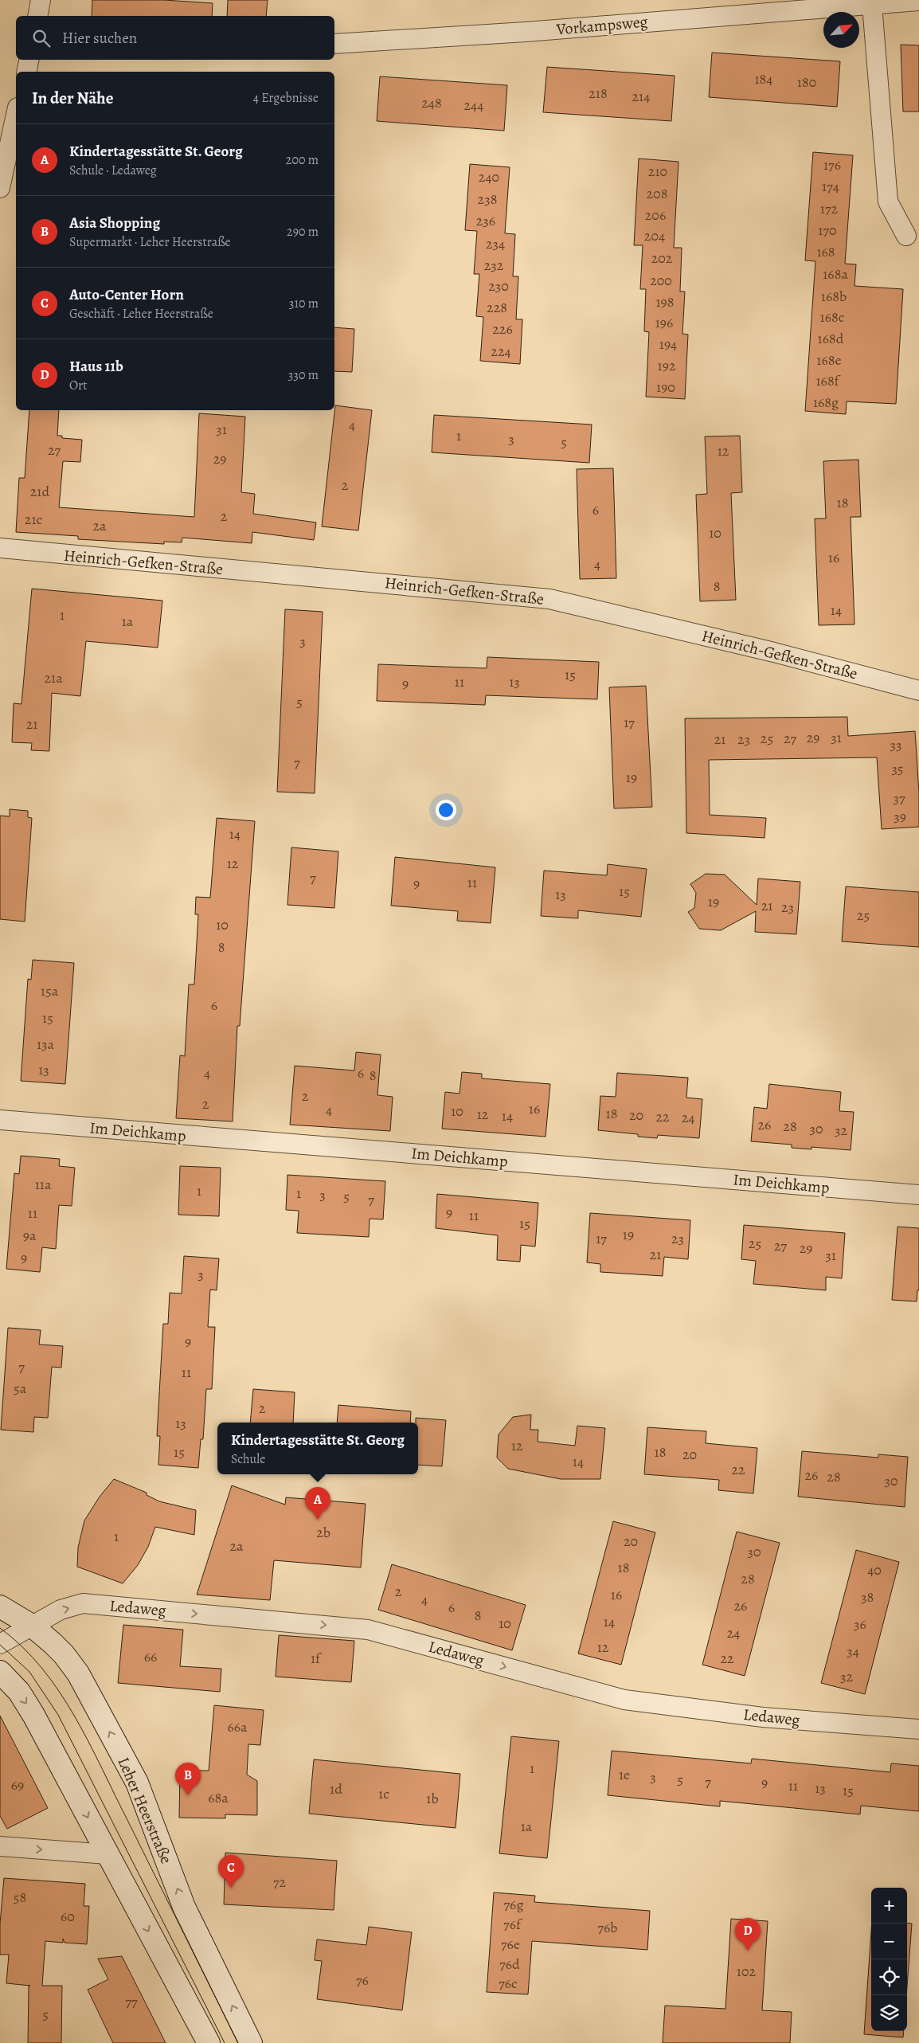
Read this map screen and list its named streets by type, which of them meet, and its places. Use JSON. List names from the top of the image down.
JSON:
{
  "streets": {
    "main road": ["Leher Heerstraße"],
    "street": [
      "Vorkampsweg",
      "Heinrich-Gefken-Straße",
      "Im Deichkamp",
      "Ledaweg"
    ]
  },
  "crossings": [
    ["Ledaweg", "Leher Heerstraße"]
  ],
  "one_way": ["Ledaweg"],
  "house_numbers": [
    "184",
    "180",
    "218",
    "214",
    "248",
    "244",
    "176",
    "210",
    "240",
    "174",
    "208",
    "238",
    "172",
    "206",
    "236",
    "170",
    "204",
    "234",
    "168",
    "202",
    "232",
    "168a",
    "200",
    "230",
    "168b",
    "198",
    "228",
    "168c",
    "196",
    "226",
    "168d",
    "194",
    "224",
    "168e",
    "192",
    "168f",
    "190",
    "168g",
    "4",
    "31",
    "1",
    "3",
    "5",
    "27",
    "12",
    "29",
    "2",
    "21d",
    "18",
    "6",
    "2",
    "21c",
    "2a",
    "10",
    "16",
    "4",
    "8",
    "14",
    "1",
    "1a",
    "3",
    "15",
    "21a",
    "11",
    "13",
    "9",
    "5",
    "17",
    "21",
    "29",
    "31",
    "25",
    "27",
    "21",
    "23",
    "33",
    "7",
    "35",
    "19",
    "37",
    "39",
    "14",
    "12",
    "7",
    "11",
    "9",
    "15",
    "13",
    "19",
    "21",
    "23",
    "25",
    "10",
    "8",
    "15a",
    "6",
    "15",
    "13a",
    "13",
    "4",
    "6",
    "8",
    "2",
    "2",
    "16",
    "4",
    "10",
    "18",
    "12",
    "20",
    "14",
    "22",
    "24",
    "26",
    "28",
    "30",
    "32",
    "11a",
    "1",
    "1",
    "3",
    "5",
    "7",
    "9",
    "11",
    "11",
    "15",
    "19",
    "9a",
    "17",
    "23",
    "25",
    "27",
    "29",
    "21",
    "31",
    "9",
    "3",
    "9",
    "7",
    "11",
    "5a",
    "2",
    "13",
    "12",
    "15",
    "18",
    "20",
    "14",
    "22",
    "26",
    "28",
    "30",
    "2b",
    "1",
    "20",
    "2a",
    "30",
    "18",
    "40",
    "28",
    "2",
    "16",
    "38",
    "4",
    "26",
    "6",
    "8",
    "14",
    "10",
    "36",
    "24",
    "12",
    "34",
    "66",
    "1f",
    "22",
    "32",
    "66a",
    "1",
    "1e",
    "3",
    "5",
    "7",
    "9",
    "69",
    "11",
    "13",
    "1d",
    "15",
    "1c",
    "68a",
    "1b",
    "1a",
    "72",
    "58",
    "76g",
    "60",
    "76f",
    "76b",
    "76e",
    "76d",
    "102",
    "76",
    "76c",
    "77",
    "5"
  ],
  "north": "top right",
  "page": {
    "search": "Hier suchen",
    "heading": ["In der Nähe", "4 Ergebnisse"],
    "list": [
      {
        "mark": "A",
        "name": "Kindertagesstätte St. Georg",
        "note": "Schule · Ledaweg",
        "value": "200 m"
      },
      {
        "mark": "B",
        "name": "Asia Shopping",
        "note": "Supermarkt · Leher Heerstraße",
        "value": "290 m"
      },
      {
        "mark": "C",
        "name": "Auto-Center Horn",
        "note": "Geschäft · Leher Heerstraße",
        "value": "310 m"
      },
      {
        "mark": "D",
        "name": "Haus 11b",
        "note": "Ort",
        "value": "330 m"
      }
    ],
    "popup": ["Kindertagesstätte St. Georg", "Schule"],
    "pins": [
      "A",
      "B",
      "C",
      "D"
    ],
    "map_buttons": ["+", "−"]
  }
}
